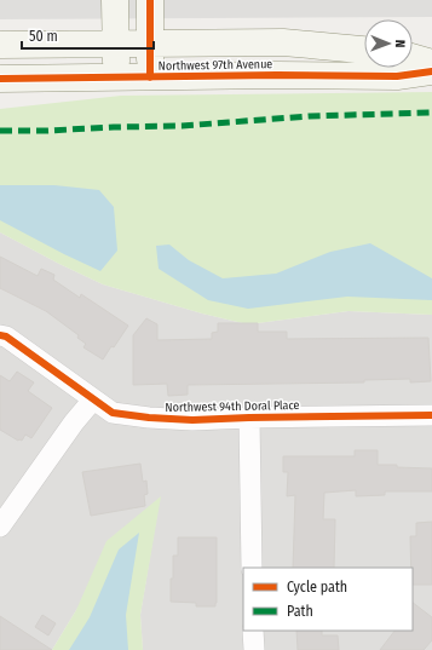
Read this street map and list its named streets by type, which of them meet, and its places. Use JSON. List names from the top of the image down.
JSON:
{
  "streets": {
    "street": ["Northwest 97th Avenue", "Northwest 94th Doral Place"]
  },
  "legend": ["Cycle path", "Path"],
  "scale_bar": "50 m",
  "north": "right"
}
